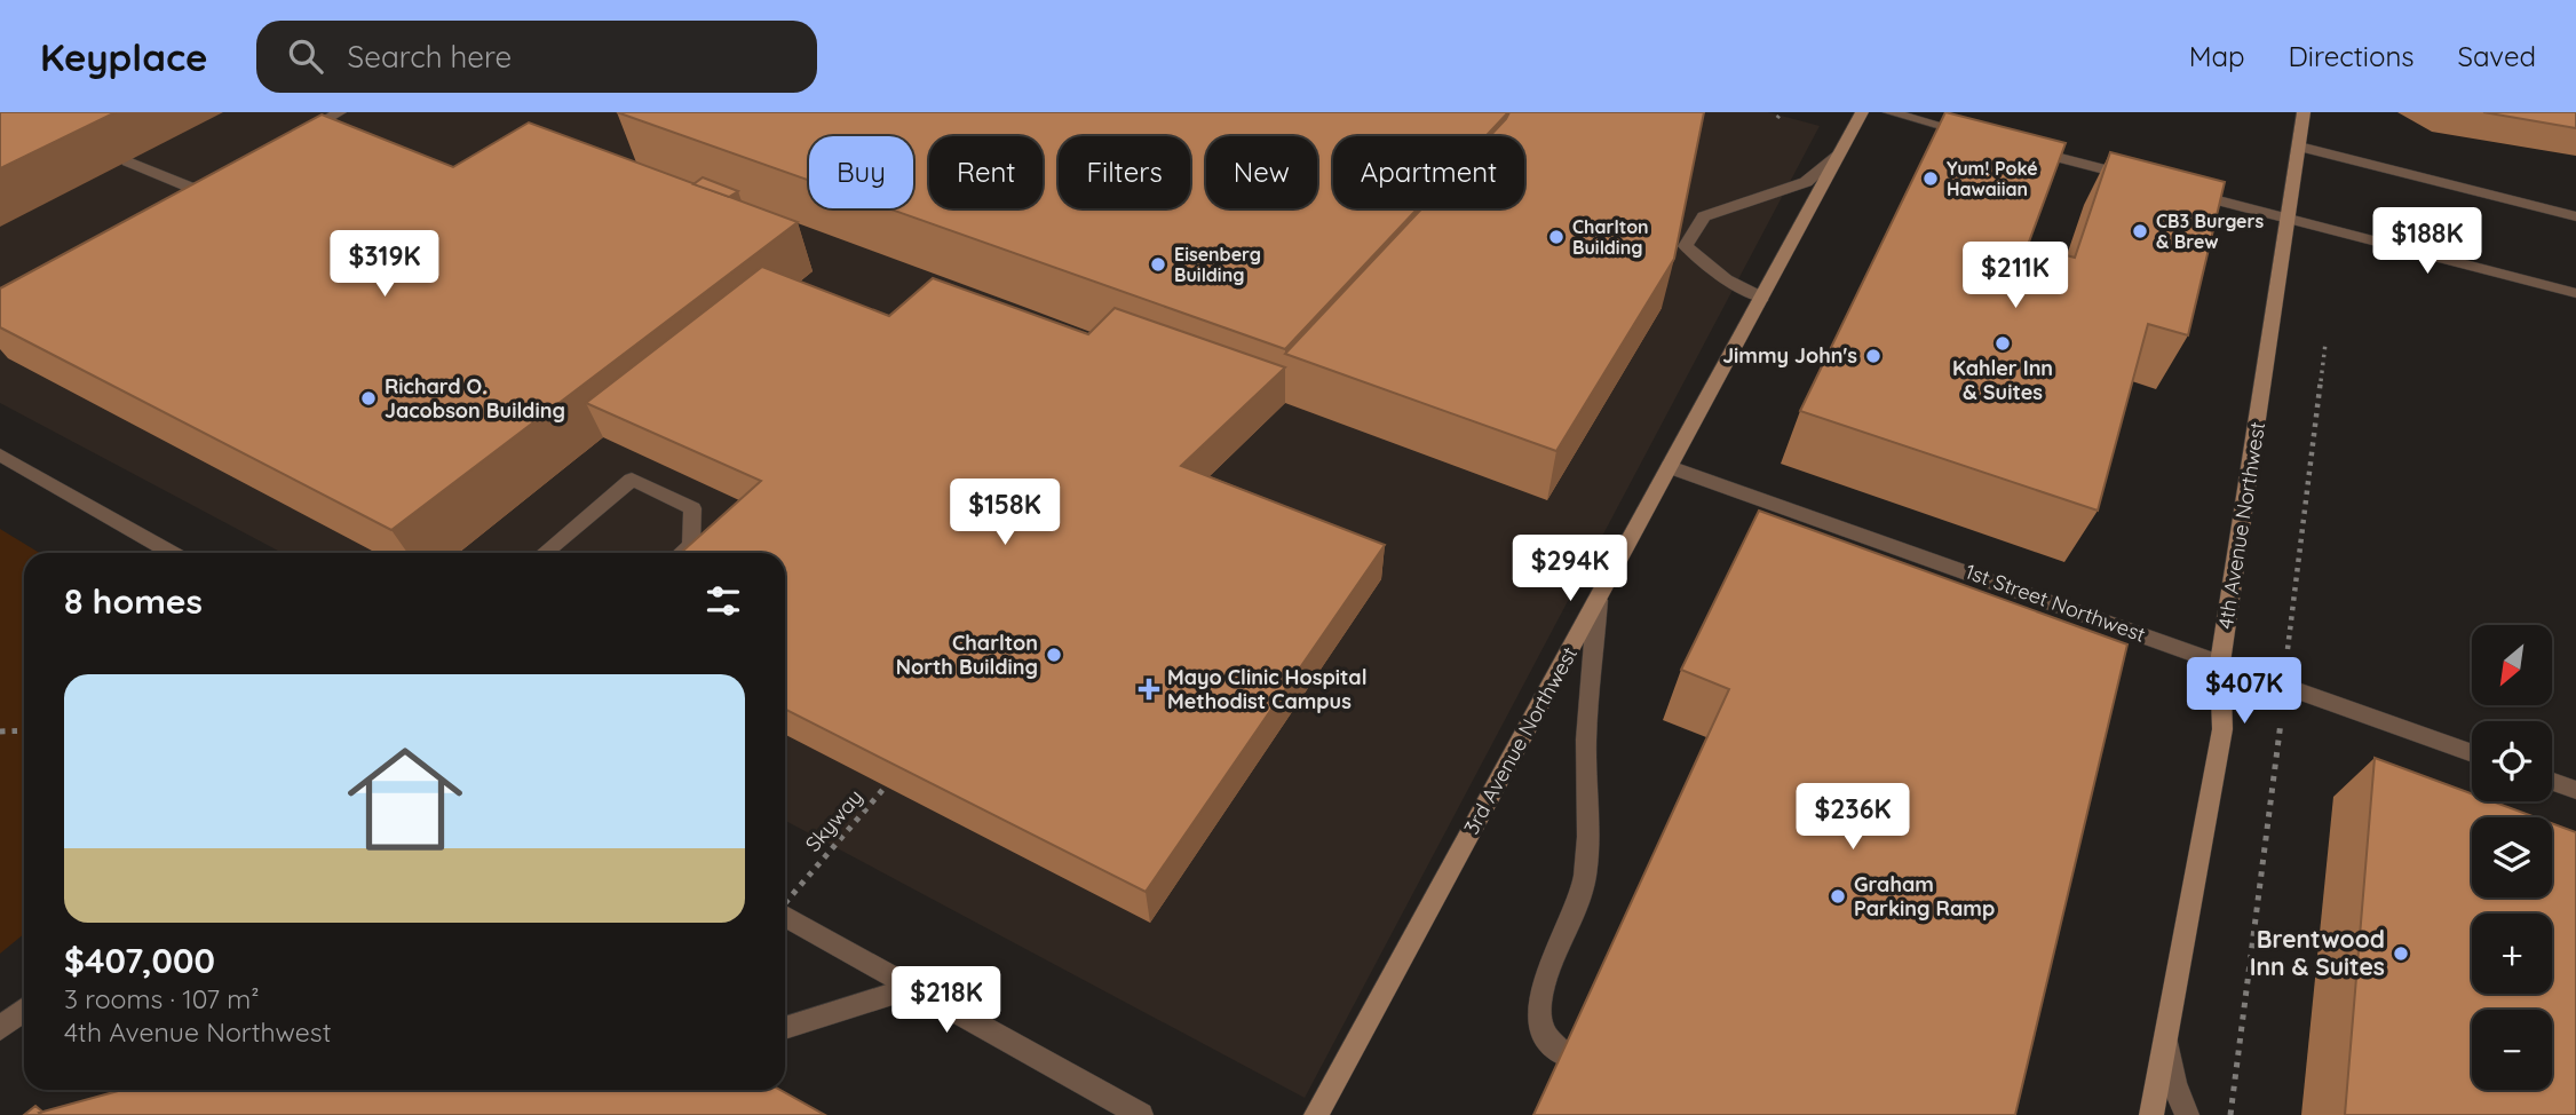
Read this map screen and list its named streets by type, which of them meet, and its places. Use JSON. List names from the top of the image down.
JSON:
{
  "streets": {
    "main road": ["4th Avenue Northwest", "3rd Avenue Northwest"],
    "street": ["1st Street Northwest"],
    "path": ["Skyway"]
  },
  "crossings": [
    ["4th Avenue Northwest", "1st Street Northwest"],
    ["1st Street Northwest", "3rd Avenue Northwest"]
  ],
  "places": {
    "other": [
      "Yum! Poké Hawaiian",
      "CB3 Burgers & Brew",
      "Charlton Building",
      "Eisenberg Building",
      "Kahler Inn & Suites",
      "Jimmy John's",
      "Richard O. Jacobson Building",
      "Charlton North Building",
      "Graham Parking Ramp",
      "Brentwood Inn & Suites"
    ],
    "health": ["Mayo Clinic Hospital Methodist Campus"]
  },
  "north": "bottom left",
  "page": {
    "header": "Keyplace",
    "search": "Search here",
    "nav": ["Map", "Directions", "Saved"],
    "chip": [
      "Buy",
      "Rent",
      "Filters",
      "New",
      "Apartment"
    ],
    "price": [
      "$188K",
      "$319K",
      "$211K",
      "$158K",
      "$294K",
      "$407K",
      "$236K",
      "$218K"
    ],
    "heading": "8 homes",
    "map_buttons": ["+", "−"],
    "list": [
      {
        "name": "$407,000",
        "note": "3 rooms · 107 m² · 4th Avenue Northwest"
      }
    ]
  }
}
